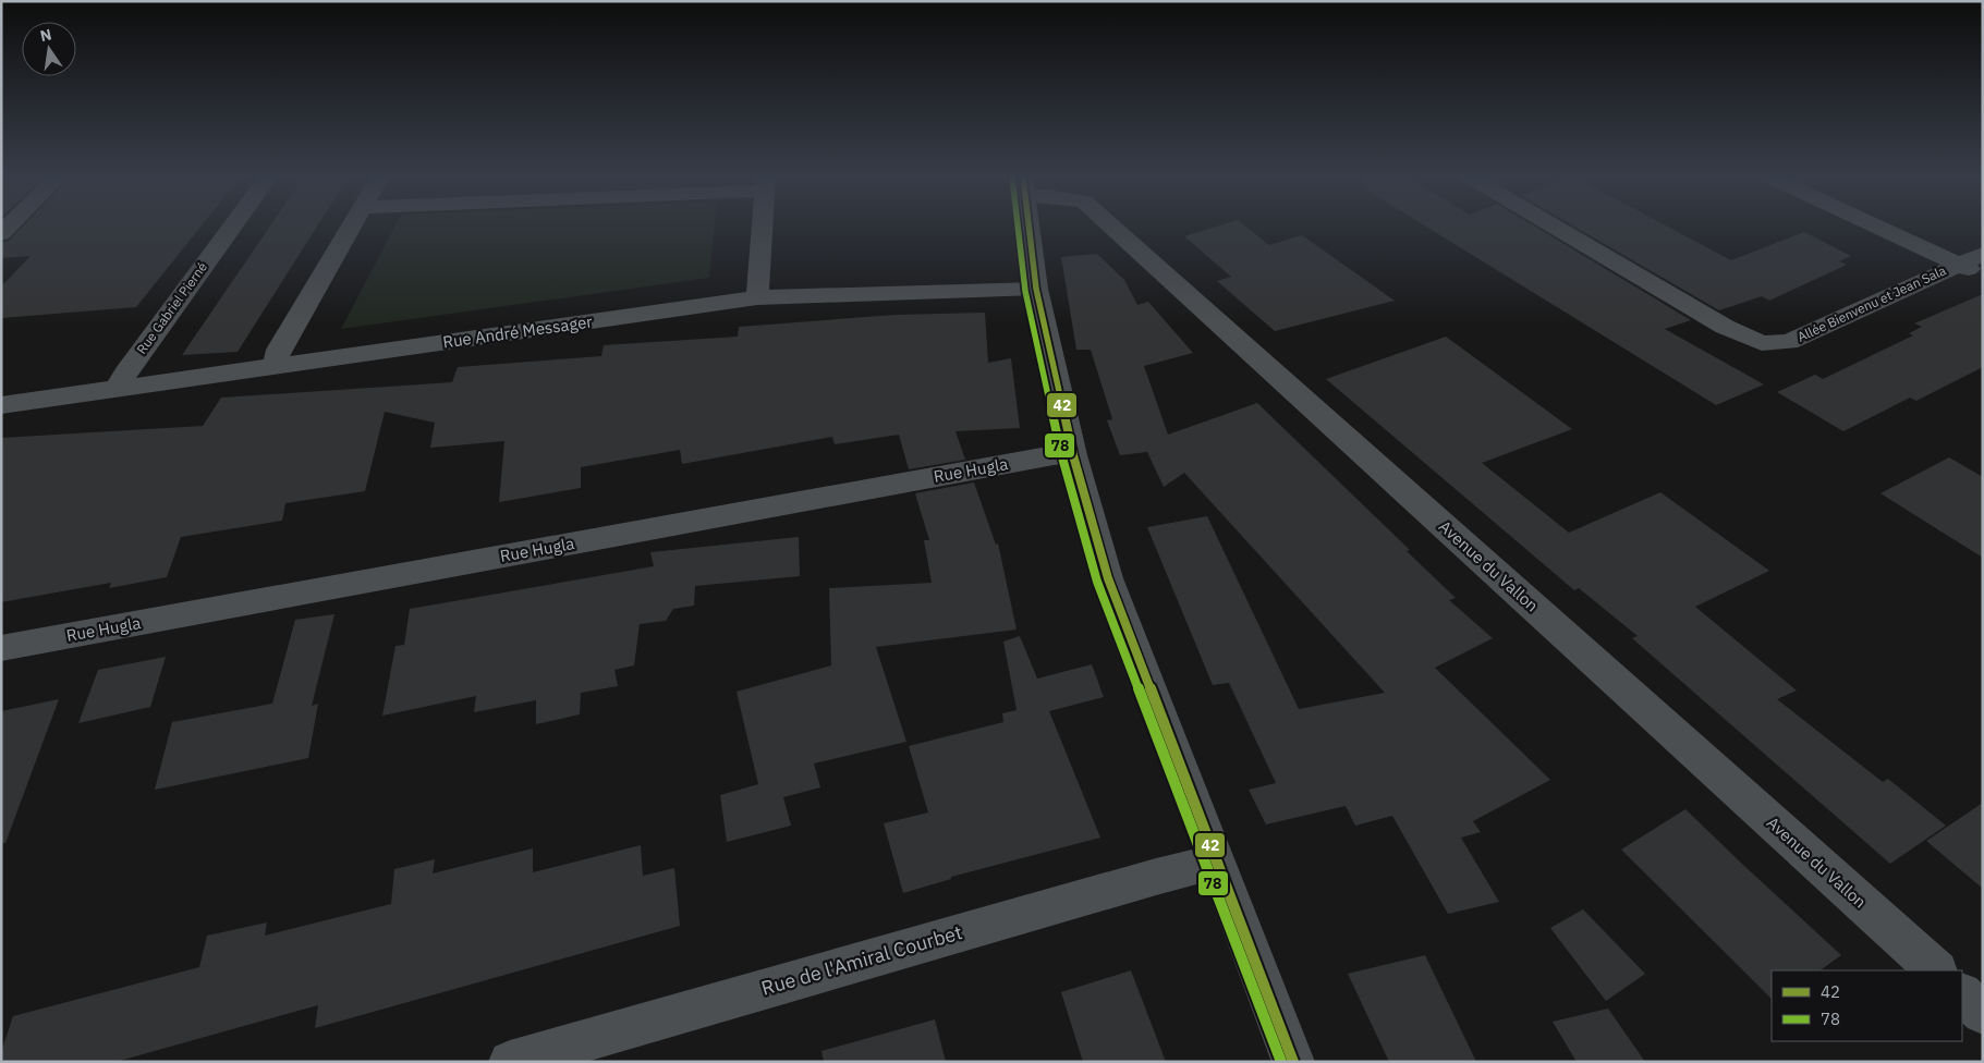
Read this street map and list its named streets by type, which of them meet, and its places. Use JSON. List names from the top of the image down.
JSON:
{
  "streets": {
    "street": [
      "Allée Bienvenu et Jean Sala",
      "Rue Gabriel Pierné",
      "Rue André Messager",
      "Rue Hugla",
      "Avenue du Vallon",
      "Rue de l'Amiral Courbet"
    ]
  },
  "crossings": [
    ["Rue Gabriel Pierné", "Rue André Messager"]
  ],
  "lines": ["transit line 42", "transit line 78"],
  "legend": ["42", "78"],
  "north": "top"
}
